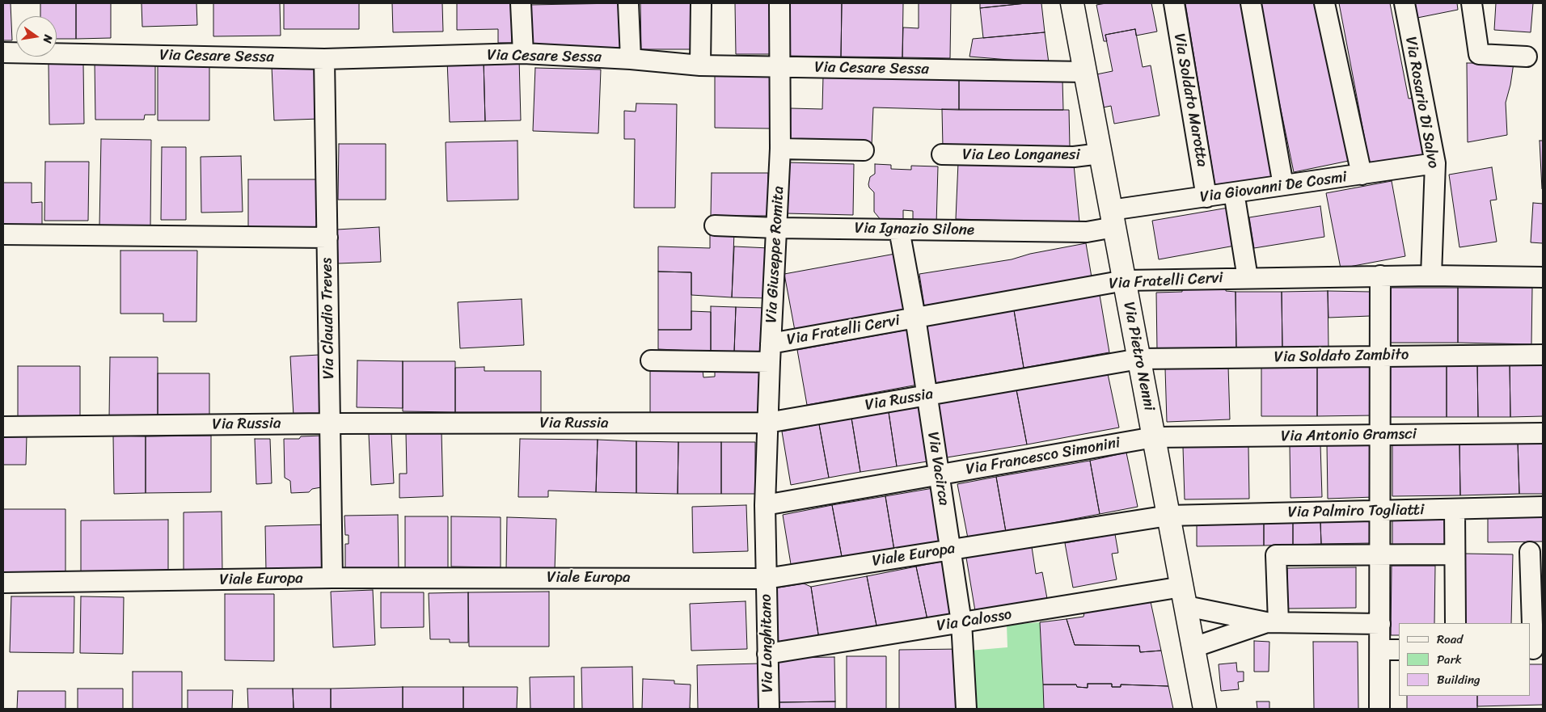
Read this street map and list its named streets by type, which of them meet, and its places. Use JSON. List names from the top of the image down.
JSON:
{
  "streets": {
    "main road": ["Via Pietro Nenni"],
    "street": [
      "Via Cesare Sessa",
      "Via Soldato Marotta",
      "Via Rosario Di Salvo",
      "Via Leo Longanesi",
      "Via Giovanni De Cosmi",
      "Via Ignazio Silone",
      "Via Giuseppe Romita",
      "Via Fratelli Cervi",
      "Via Claudio Treves",
      "Via Soldato Zambito",
      "Via Russia",
      "Via Antonio Gramsci",
      "Via Francesco Simonini",
      "Via Vacirca",
      "Via Palmiro Togliatti",
      "Viale Europa",
      "Via Calosso",
      "Via Longhitano"
    ]
  },
  "crossings": [
    ["Via Cesare Sessa", "Via Giuseppe Romita"],
    ["Via Cesare Sessa", "Via Claudio Treves"],
    ["Via Cesare Sessa", "Via Pietro Nenni"],
    ["Via Soldato Marotta", "Via Giovanni De Cosmi"],
    ["Via Rosario Di Salvo", "Via Giovanni De Cosmi"],
    ["Via Rosario Di Salvo", "Via Fratelli Cervi"],
    ["Via Leo Longanesi", "Via Pietro Nenni"],
    ["Via Giovanni De Cosmi", "Via Ignazio Silone"],
    ["Via Giovanni De Cosmi", "Via Pietro Nenni"],
    ["Via Ignazio Silone", "Via Giuseppe Romita"],
    ["Via Ignazio Silone", "Via Pietro Nenni"],
    ["Via Ignazio Silone", "Via Vacirca"],
    ["Via Giuseppe Romita", "Via Fratelli Cervi"],
    ["Via Giuseppe Romita", "Via Russia"],
    ["Via Giuseppe Romita", "Via Francesco Simonini"],
    ["Via Giuseppe Romita", "Viale Europa"],
    ["Via Giuseppe Romita", "Via Longhitano"],
    ["Via Fratelli Cervi", "Via Pietro Nenni"],
    ["Via Fratelli Cervi", "Via Vacirca"],
    ["Via Claudio Treves", "Via Russia"],
    ["Via Claudio Treves", "Viale Europa"],
    ["Via Pietro Nenni", "Via Soldato Zambito"],
    ["Via Pietro Nenni", "Via Russia"],
    ["Via Pietro Nenni", "Via Antonio Gramsci"],
    ["Via Pietro Nenni", "Via Francesco Simonini"],
    ["Via Pietro Nenni", "Via Palmiro Togliatti"],
    ["Via Pietro Nenni", "Viale Europa"],
    ["Via Pietro Nenni", "Via Calosso"],
    ["Via Soldato Zambito", "Via Russia"],
    ["Via Russia", "Via Vacirca"],
    ["Via Antonio Gramsci", "Via Francesco Simonini"],
    ["Via Francesco Simonini", "Via Vacirca"],
    ["Via Vacirca", "Viale Europa"],
    ["Via Vacirca", "Via Calosso"],
    ["Via Palmiro Togliatti", "Viale Europa"],
    ["Viale Europa", "Via Longhitano"],
    ["Via Calosso", "Via Longhitano"]
  ],
  "legend": ["Road", "Park", "Building"],
  "north": "right"
}
